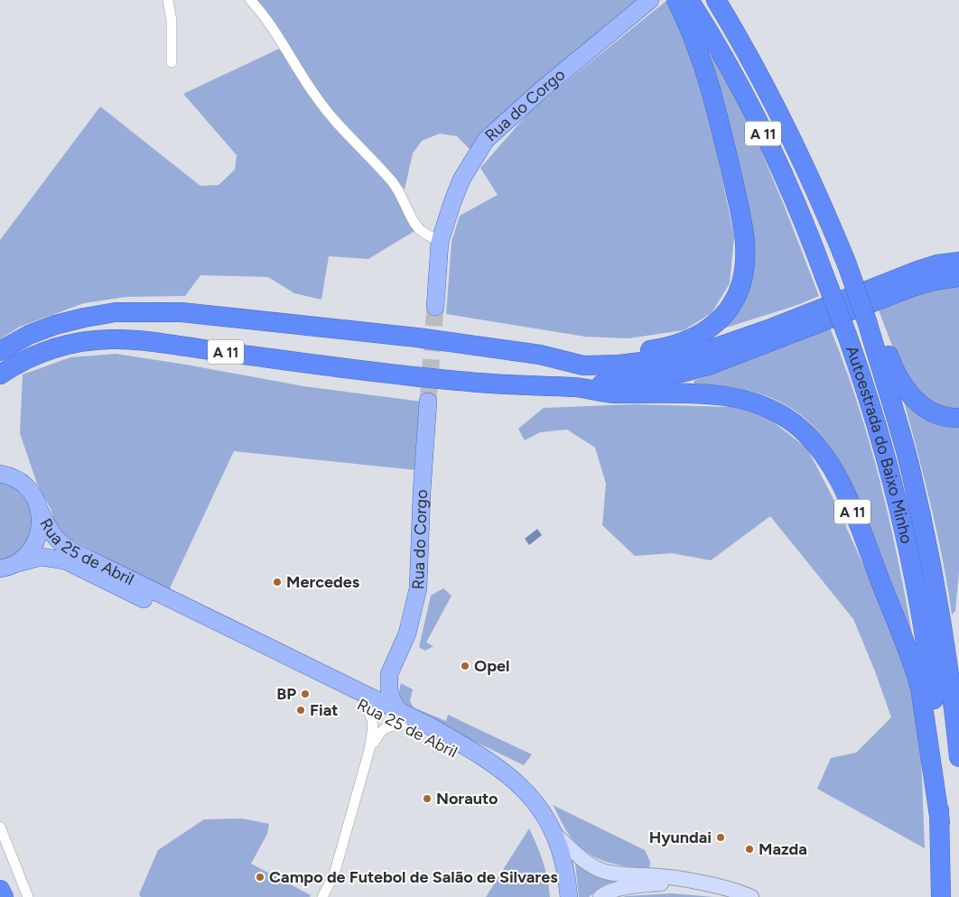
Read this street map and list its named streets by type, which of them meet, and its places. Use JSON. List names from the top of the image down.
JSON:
{
  "streets": {
    "highway": ["A 11", "Autoestrada do Baixo Minho"],
    "main road": ["Rua do Corgo", "Rua 25 de Abril"]
  },
  "crossings": [
    ["Rua do Corgo", "Rua 25 de Abril"],
    ["A 11", "Autoestrada do Baixo Minho"]
  ],
  "places": [
    "Mercedes",
    "Opel",
    "BP",
    "Fiat",
    "Norauto",
    "Hyundai",
    "Mazda",
    "Campo de Futebol de Salão de Silvares"
  ]
}
